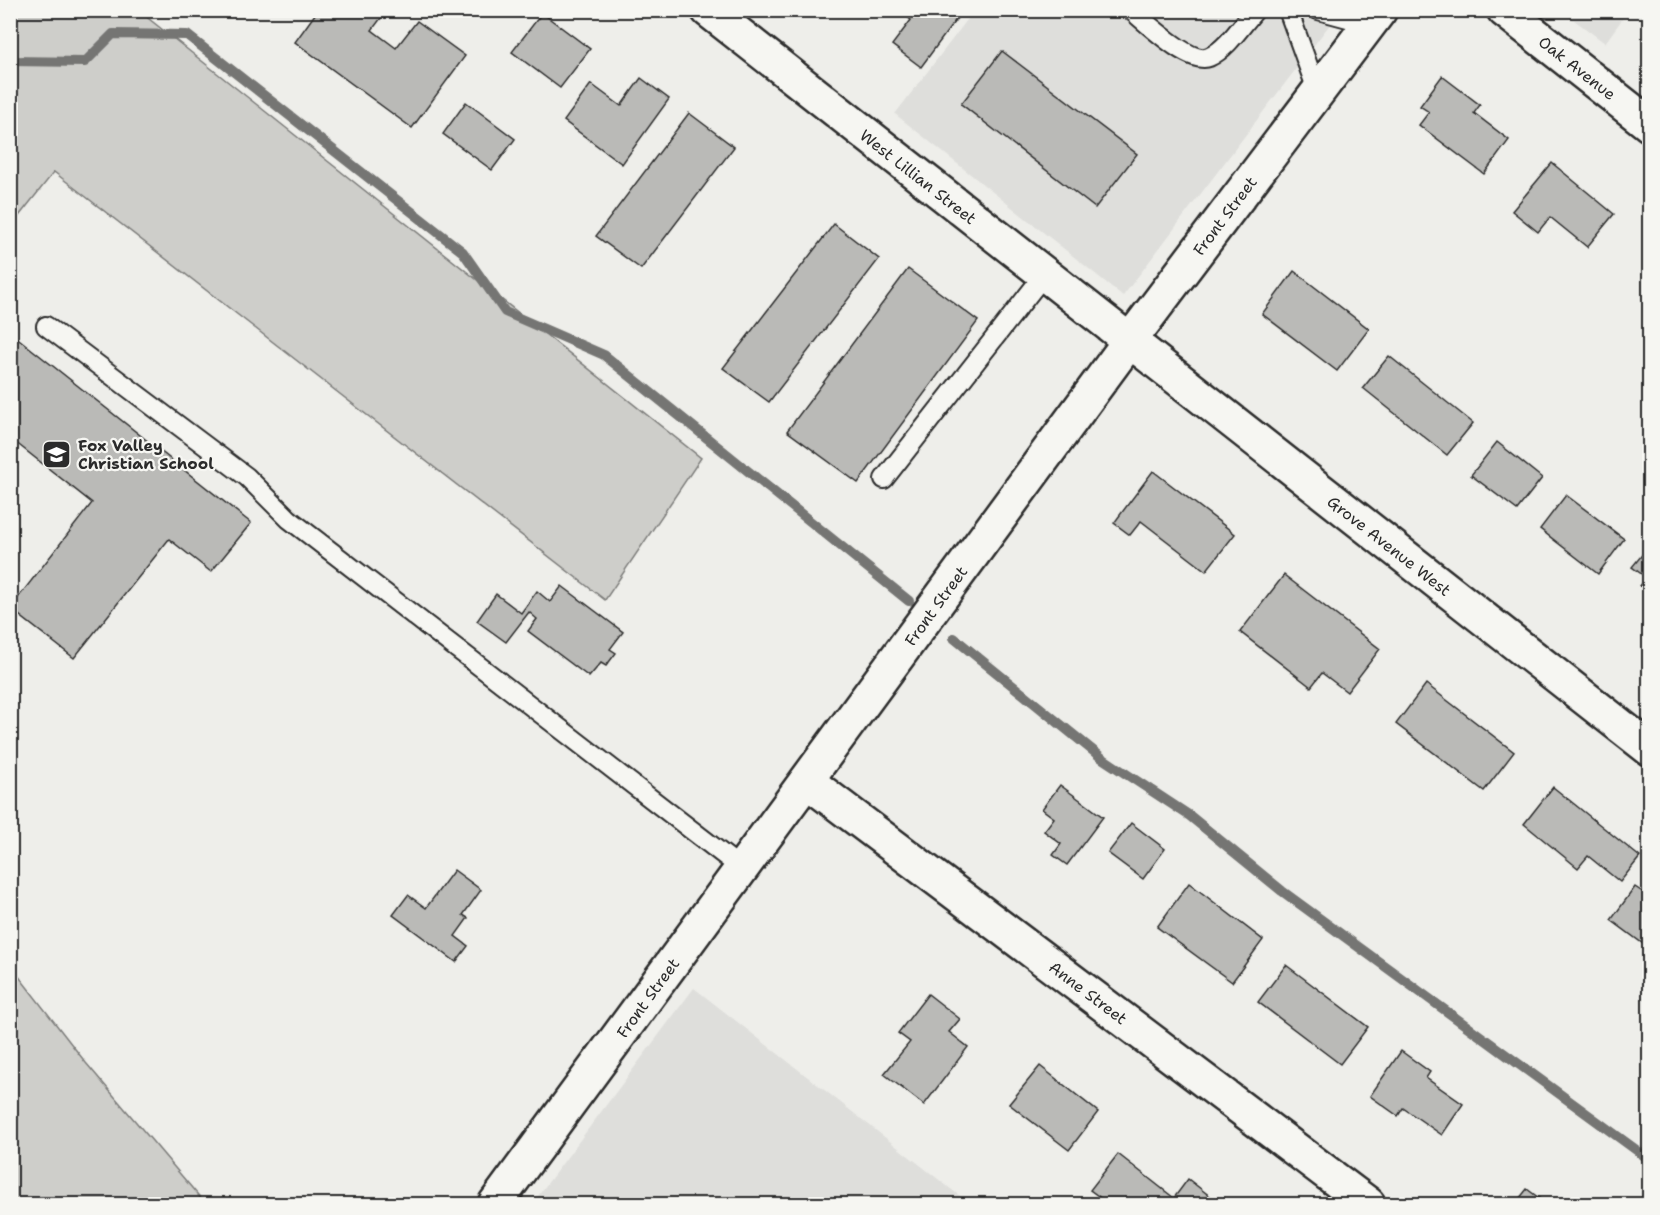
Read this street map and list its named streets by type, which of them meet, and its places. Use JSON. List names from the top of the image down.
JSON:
{
  "streets": {
    "street": [
      "Oak Avenue",
      "West Lillian Street",
      "Front Street",
      "Grove Avenue West",
      "Anne Street"
    ]
  },
  "crossings": [
    ["West Lillian Street", "Front Street"],
    ["West Lillian Street", "Grove Avenue West"],
    ["Front Street", "Grove Avenue West"],
    ["Front Street", "Anne Street"]
  ],
  "places": {
    "school or university": ["Fox Valley Christian School"]
  }
}
